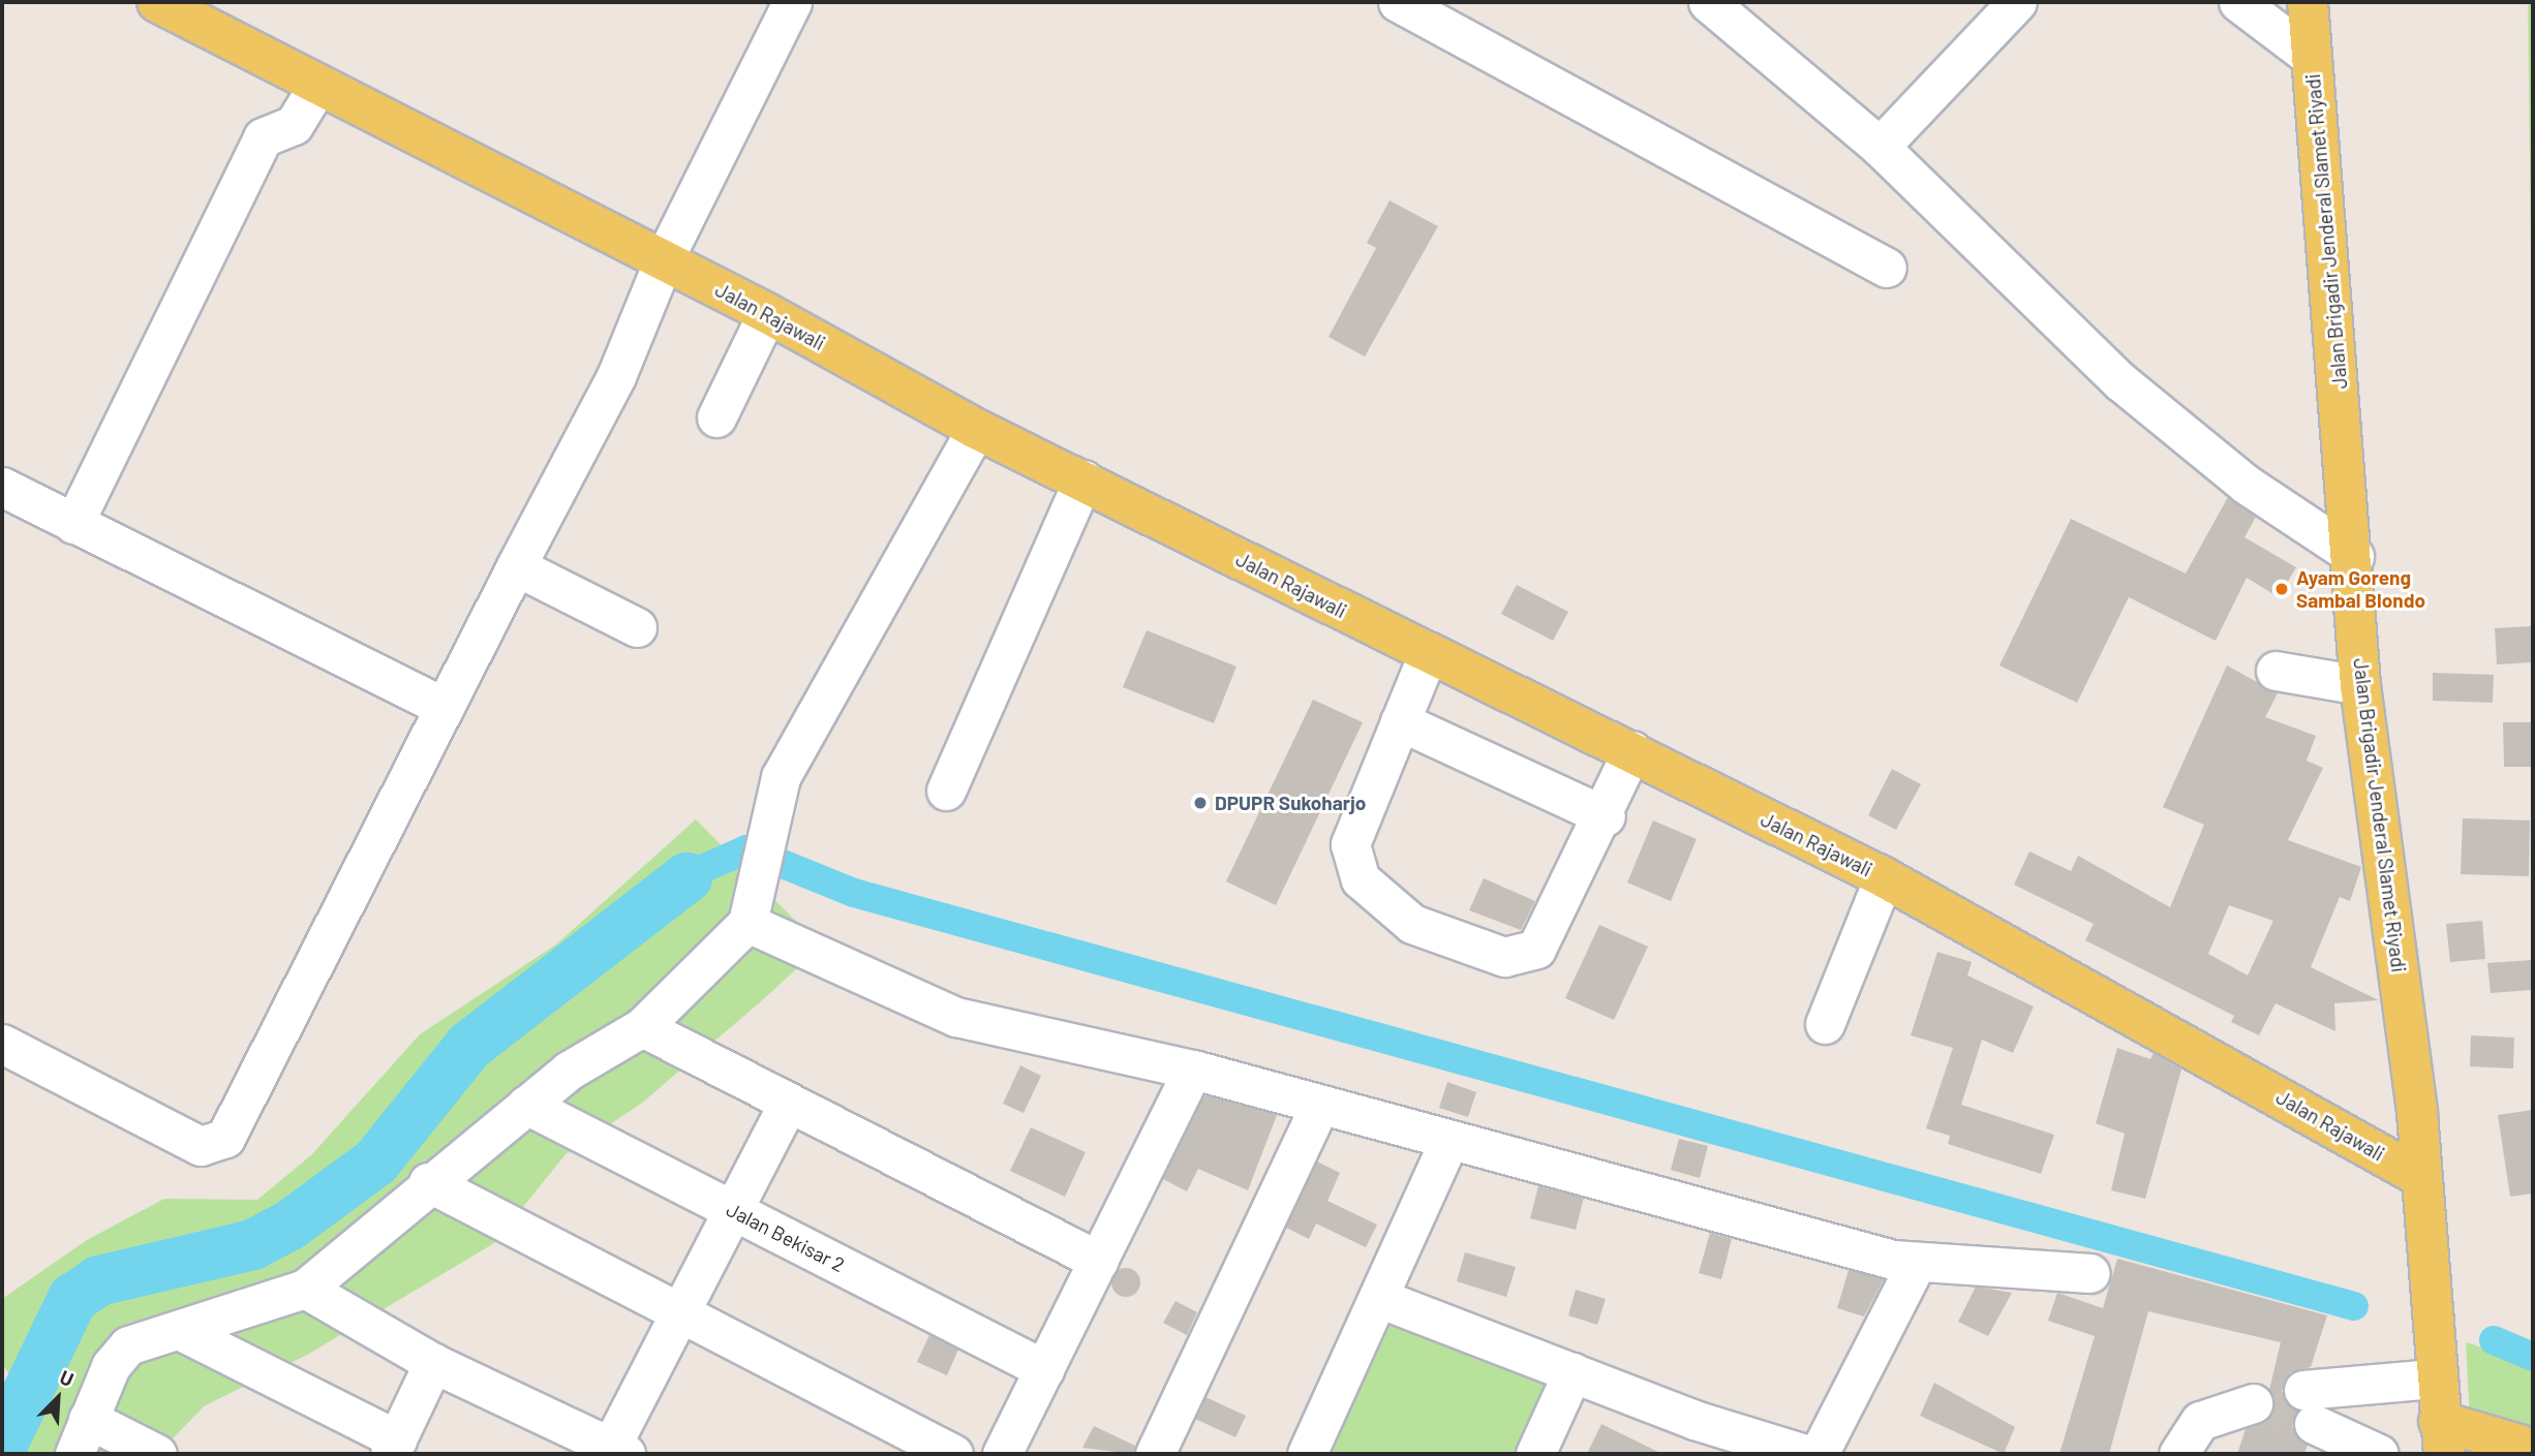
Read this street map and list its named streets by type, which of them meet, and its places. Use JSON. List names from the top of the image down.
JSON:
{
  "streets": {
    "main road": ["Jalan Brigadir Jenderal Slamet Riyadi", "Jalan Rajawali"],
    "street": ["Jalan Bekisar 2"]
  },
  "crossings": [
    ["Jalan Brigadir Jenderal Slamet Riyadi", "Jalan Rajawali"]
  ],
  "places": ["Ayam Goreng Sambal Blondo", "DPUPR Sukoharjo"],
  "north": "top right"
}
